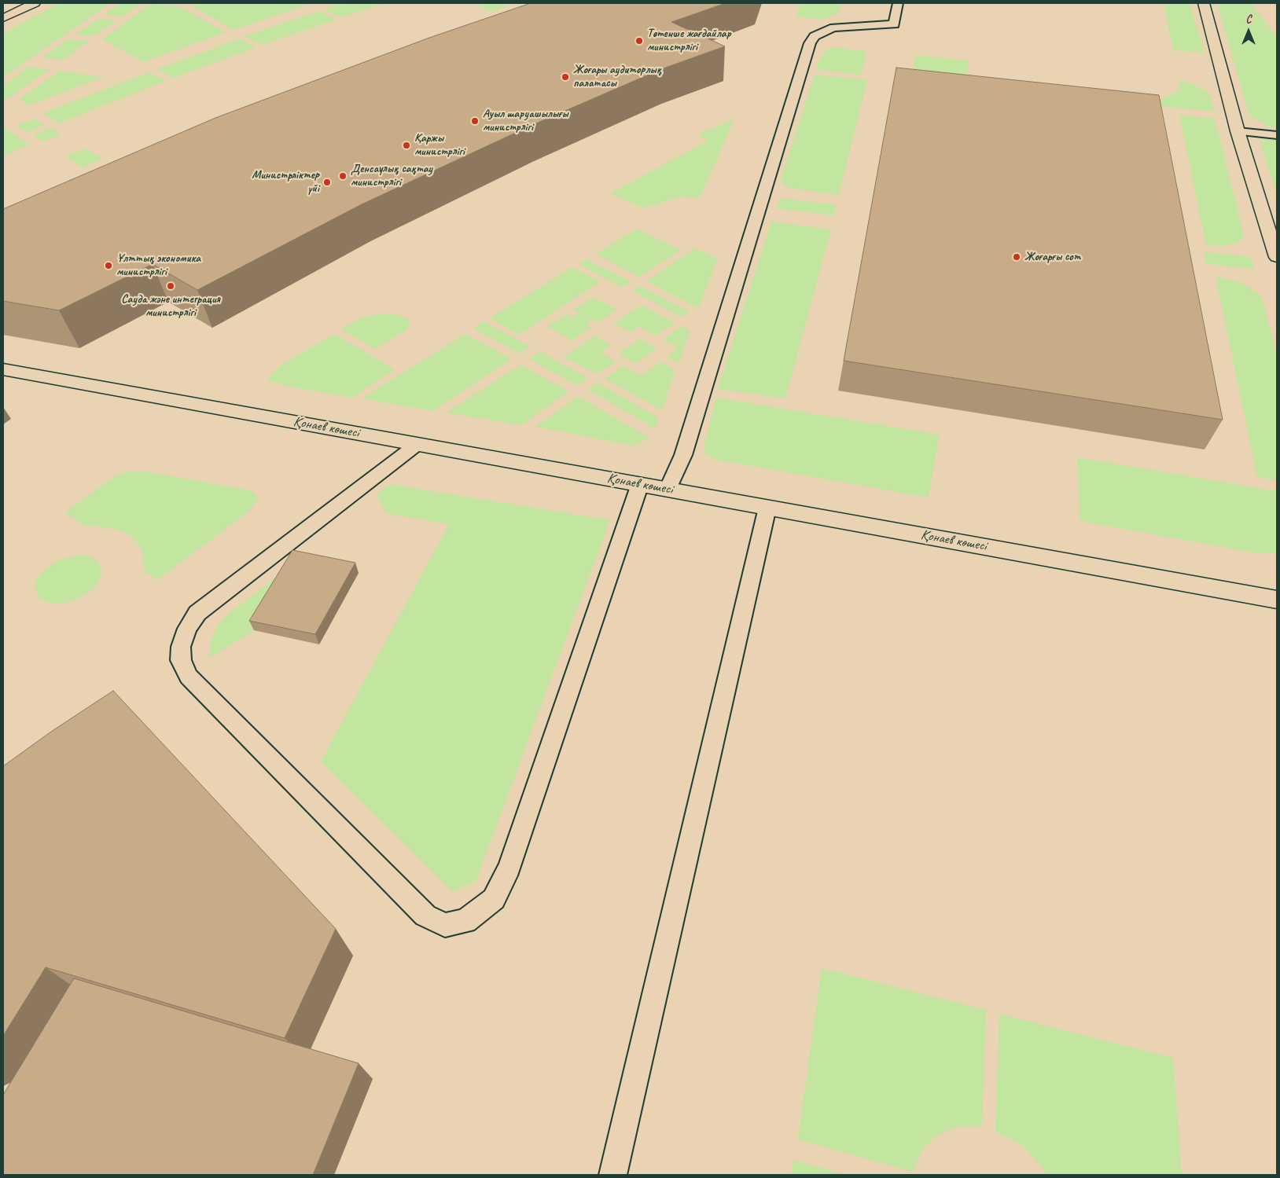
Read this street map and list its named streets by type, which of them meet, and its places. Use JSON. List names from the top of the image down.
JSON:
{
  "streets": {
    "street": ["Қонаев көшесі"]
  },
  "places": [
    "Төтенше жағдайлар министрлігі",
    "Жоғары аудиторлық палатасы",
    "Ауыл шаруашылығы министрлігі",
    "Қаржы министрлігі",
    "Денсаулық сақтау министрлігі",
    "Министрліктер үйі",
    "Жоғарғы сот",
    "Ұлттық экономика министрлігі",
    "Сауда жəне интеграция министрлігі"
  ],
  "north": "top"
}
